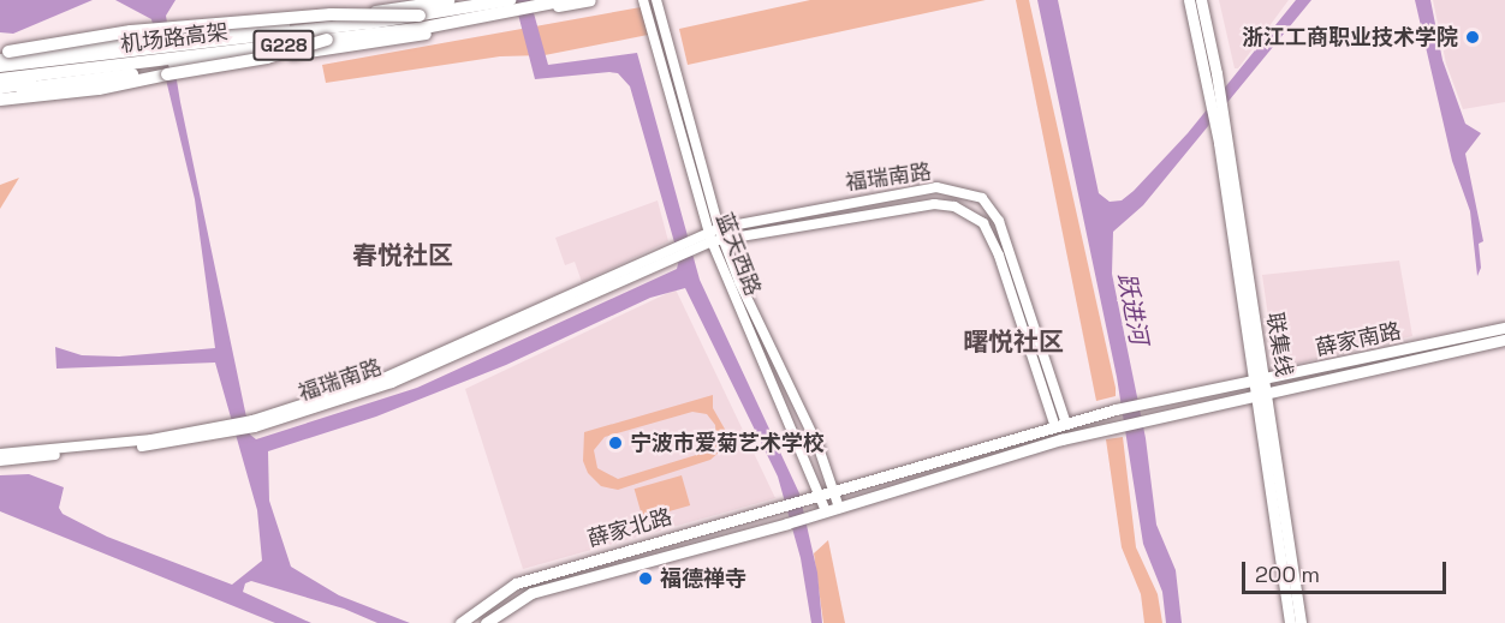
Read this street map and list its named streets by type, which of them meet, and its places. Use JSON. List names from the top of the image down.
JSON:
{
  "streets": {
    "highway": ["机场路高架", "G228"],
    "main road": ["薛家南路", "联集线", "薛家北路"],
    "street": ["福瑞南路", "蓝天西路"]
  },
  "crossings": [
    ["福瑞南路", "蓝天西路"],
    ["福瑞南路", "薛家南路"],
    ["蓝天西路", "薛家南路"],
    ["蓝天西路", "薛家北路"],
    ["薛家南路", "联集线"]
  ],
  "districts": ["春悦社区", "曙悦社区"],
  "water": ["跃进河"],
  "places": ["浙江工商职业技术学院", "宁波市爱菊艺术学校", "福德禅寺"],
  "scale_bar": "200 m"
}
